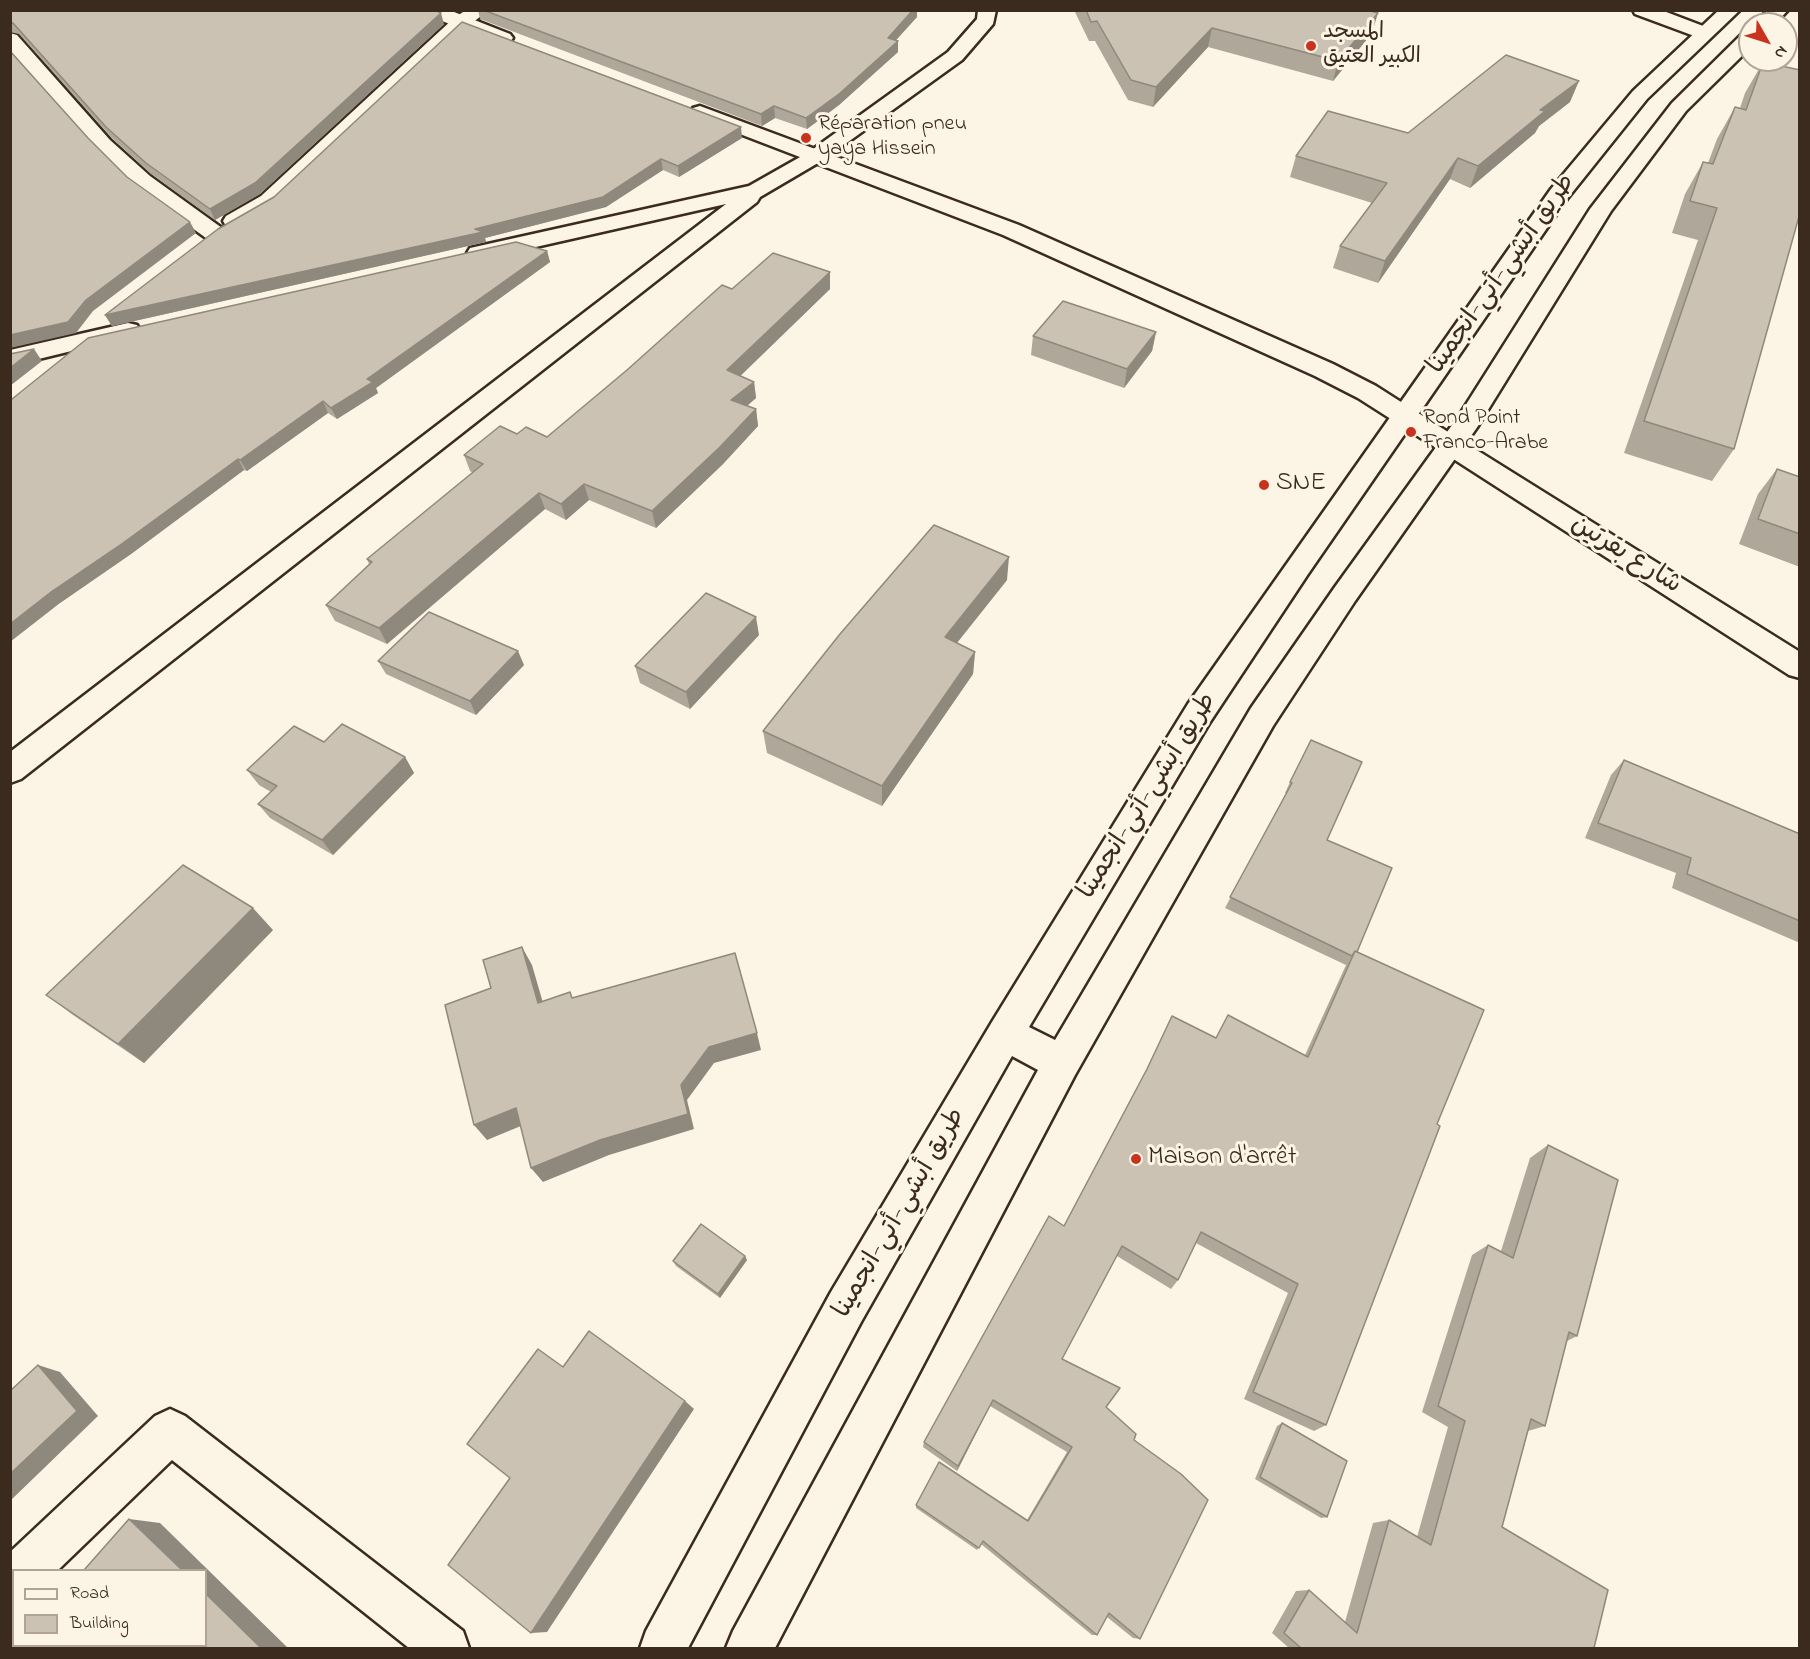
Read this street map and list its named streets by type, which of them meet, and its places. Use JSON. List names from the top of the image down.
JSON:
{
  "streets": {
    "main road": ["طريق أبشي-أتي-انجمينا", "شارع بقرتين"]
  },
  "crossings": [
    ["طريق أبشي-أتي-انجمينا", "شارع بقرتين"]
  ],
  "places": [
    "المسجد الكبير العتيق",
    "Réparation pneu yaya Hissein",
    "Rond Point Franco-Arabe",
    "SNE",
    "Maison d'arrêt"
  ],
  "legend": ["Road", "Building"],
  "north": "bottom right"
}
